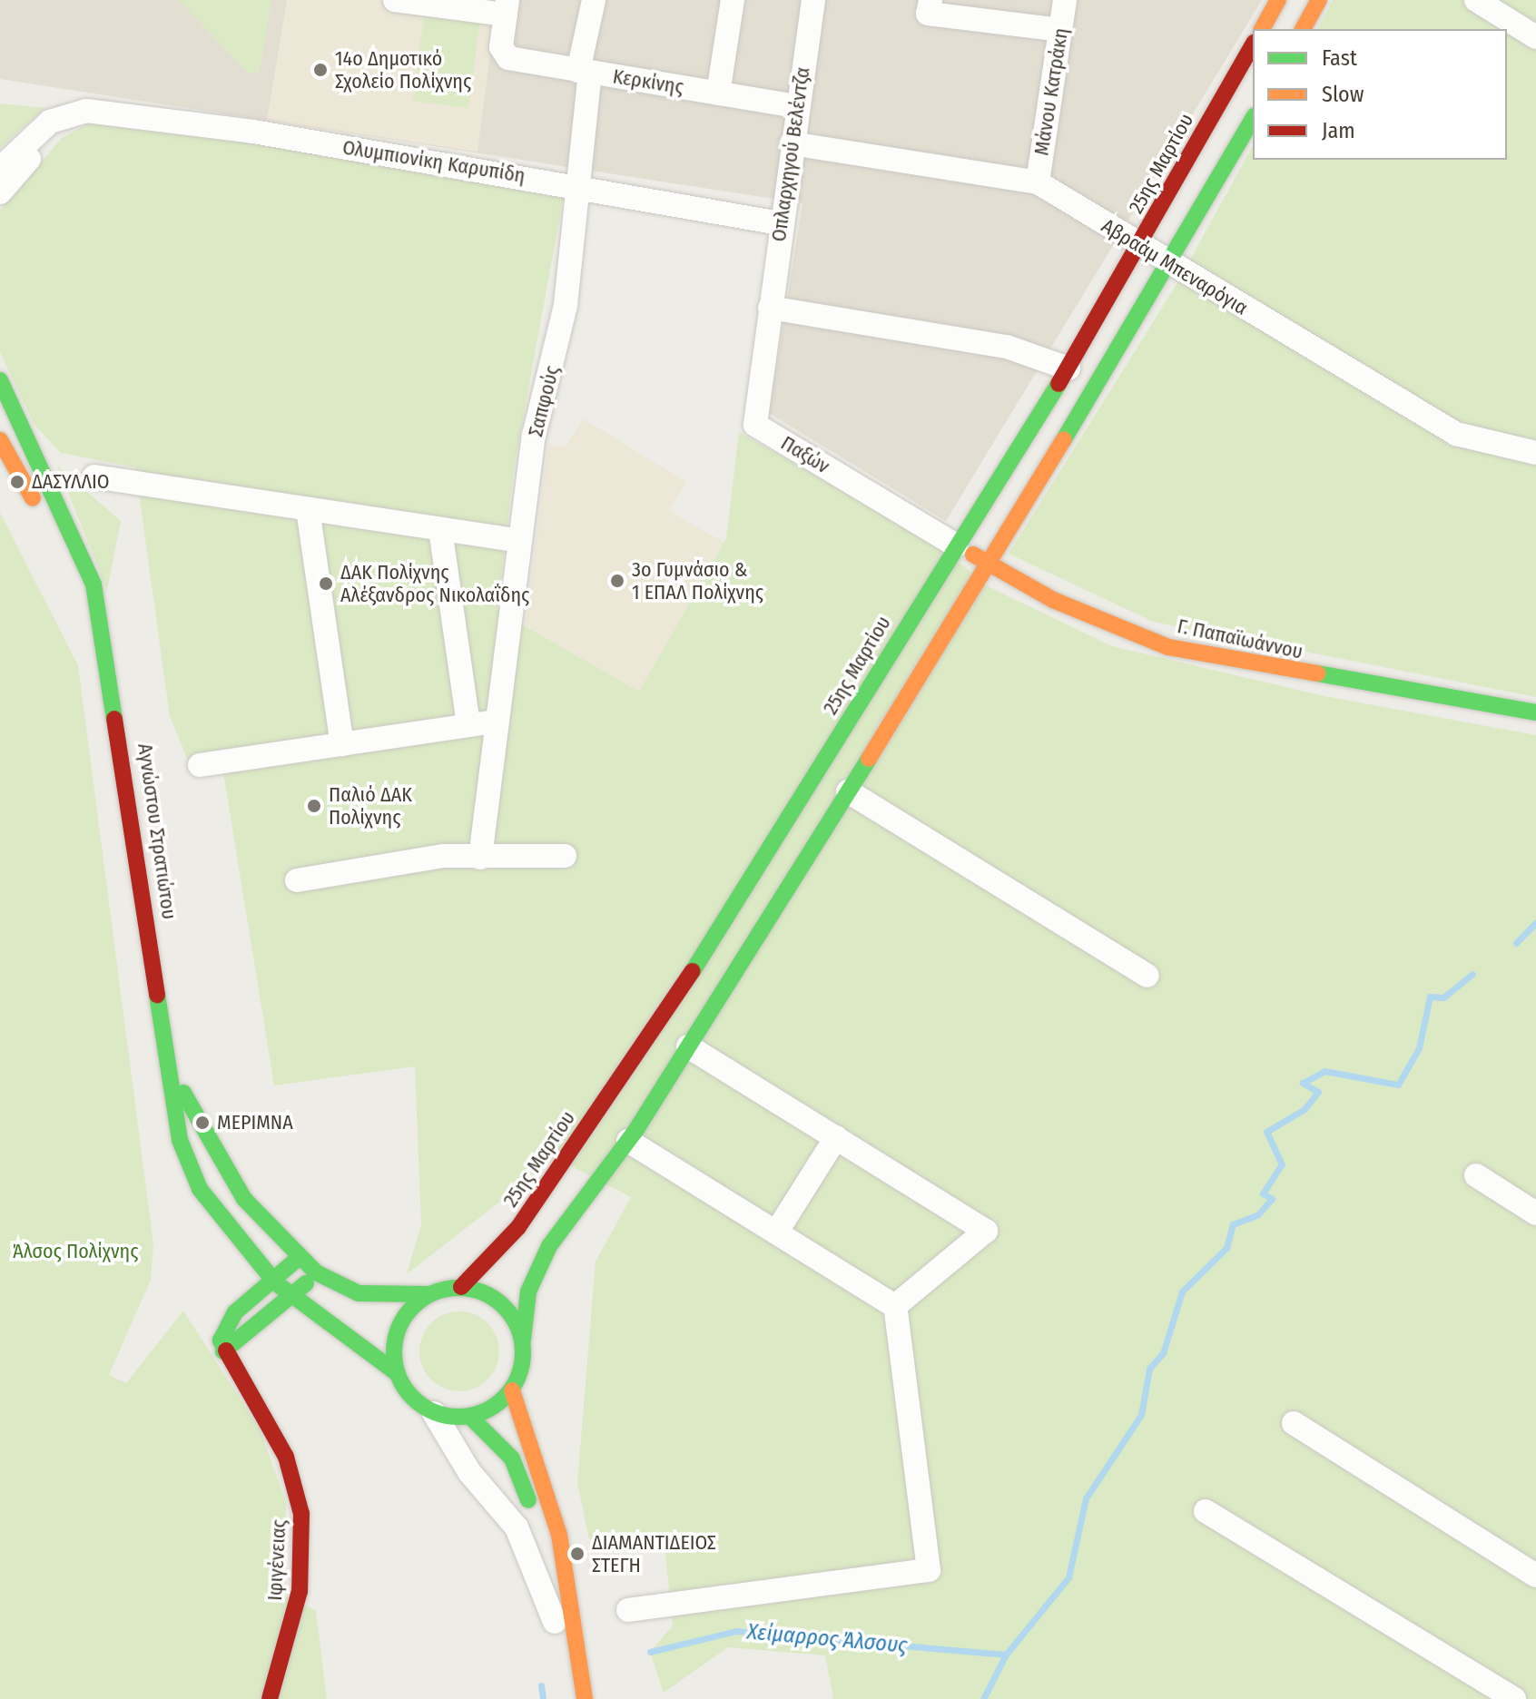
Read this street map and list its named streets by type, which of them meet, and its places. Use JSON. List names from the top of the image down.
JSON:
{
  "streets": {
    "street": [
      "Κερκίνης",
      "Μάνου Κατράκη",
      "Οπλαρχηγού Βελέντζα",
      "Ολυμπιονίκη Καρυπίδη",
      "25ης Μαρτίου",
      "Αβραάμ Μπεναρόγια",
      "Σαπφούς",
      "Παξών",
      "Γ. Παπαϊωάννου",
      "Αγνώστου Στρατιώτου",
      "Ιφιγένειας"
    ]
  },
  "crossings": [
    ["Κερκίνης", "Οπλαρχηγού Βελέντζα"],
    ["Κερκίνης", "Σαπφούς"],
    ["Μάνου Κατράκη", "Αβραάμ Μπεναρόγια"],
    ["Οπλαρχηγού Βελέντζα", "Ολυμπιονίκη Καρυπίδη"],
    ["Οπλαρχηγού Βελέντζα", "Αβραάμ Μπεναρόγια"],
    ["Οπλαρχηγού Βελέντζα", "Παξών"],
    ["Ολυμπιονίκη Καρυπίδη", "Σαπφούς"],
    ["25ης Μαρτίου", "Αβραάμ Μπεναρόγια"],
    ["25ης Μαρτίου", "Παξών"],
    ["25ης Μαρτίου", "Γ. Παπαϊωάννου"],
    ["25ης Μαρτίου", "Αγνώστου Στρατιώτου"],
    ["Παξών", "Γ. Παπαϊωάννου"]
  ],
  "water": ["Χείμαρρος Άλσους"],
  "parks": ["Άλσος Πολίχνης"],
  "places": [
    "14ο Δημοτικό Σχολείο Πολίχνης",
    "ΔΑΣΥΛΛΙΟ",
    "3ο Γυμνάσιο & 1 ΕΠΑΛ Πολίχνης",
    "ΔΑΚ Πολίχνης Αλέξανδρος Νικολαΐδης",
    "Παλιό ΔΑΚ Πολίχνης",
    "ΜΕΡΙΜΝΑ",
    "ΔΙΑΜΑΝΤΙΔΕΙΟΣ ΣΤΕΓΗ"
  ],
  "legend": ["Fast", "Slow", "Jam"]
}
